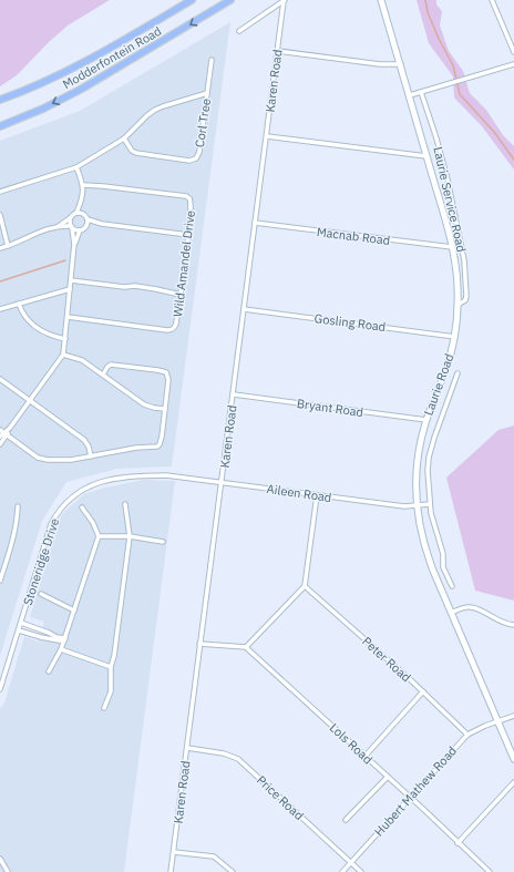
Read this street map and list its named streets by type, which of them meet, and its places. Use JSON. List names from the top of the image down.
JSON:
{
  "streets": {
    "main road": ["Modderfontein Road", "Laurie Road"],
    "street": [
      "Karen Road",
      "Corl Tree",
      "Laurie Service Road",
      "Macnab Road",
      "Wild Amandel Drive",
      "Gosling Road",
      "Bryant Road",
      "Aileen Road",
      "Stoneridge Drive",
      "Peter Road",
      "Lols Road",
      "Hubert Mathew Road",
      "Price Road"
    ]
  },
  "crossings": [
    ["Karen Road", "Macnab Road"],
    ["Karen Road", "Gosling Road"],
    ["Karen Road", "Bryant Road"],
    ["Karen Road", "Aileen Road"],
    ["Karen Road", "Price Road"],
    ["Laurie Service Road", "Laurie Road"],
    ["Macnab Road", "Laurie Road"],
    ["Gosling Road", "Laurie Road"],
    ["Laurie Road", "Bryant Road"],
    ["Laurie Road", "Aileen Road"],
    ["Laurie Road", "Hubert Mathew Road"],
    ["Aileen Road", "Stoneridge Drive"],
    ["Peter Road", "Hubert Mathew Road"],
    ["Lols Road", "Hubert Mathew Road"],
    ["Hubert Mathew Road", "Price Road"]
  ]
}
